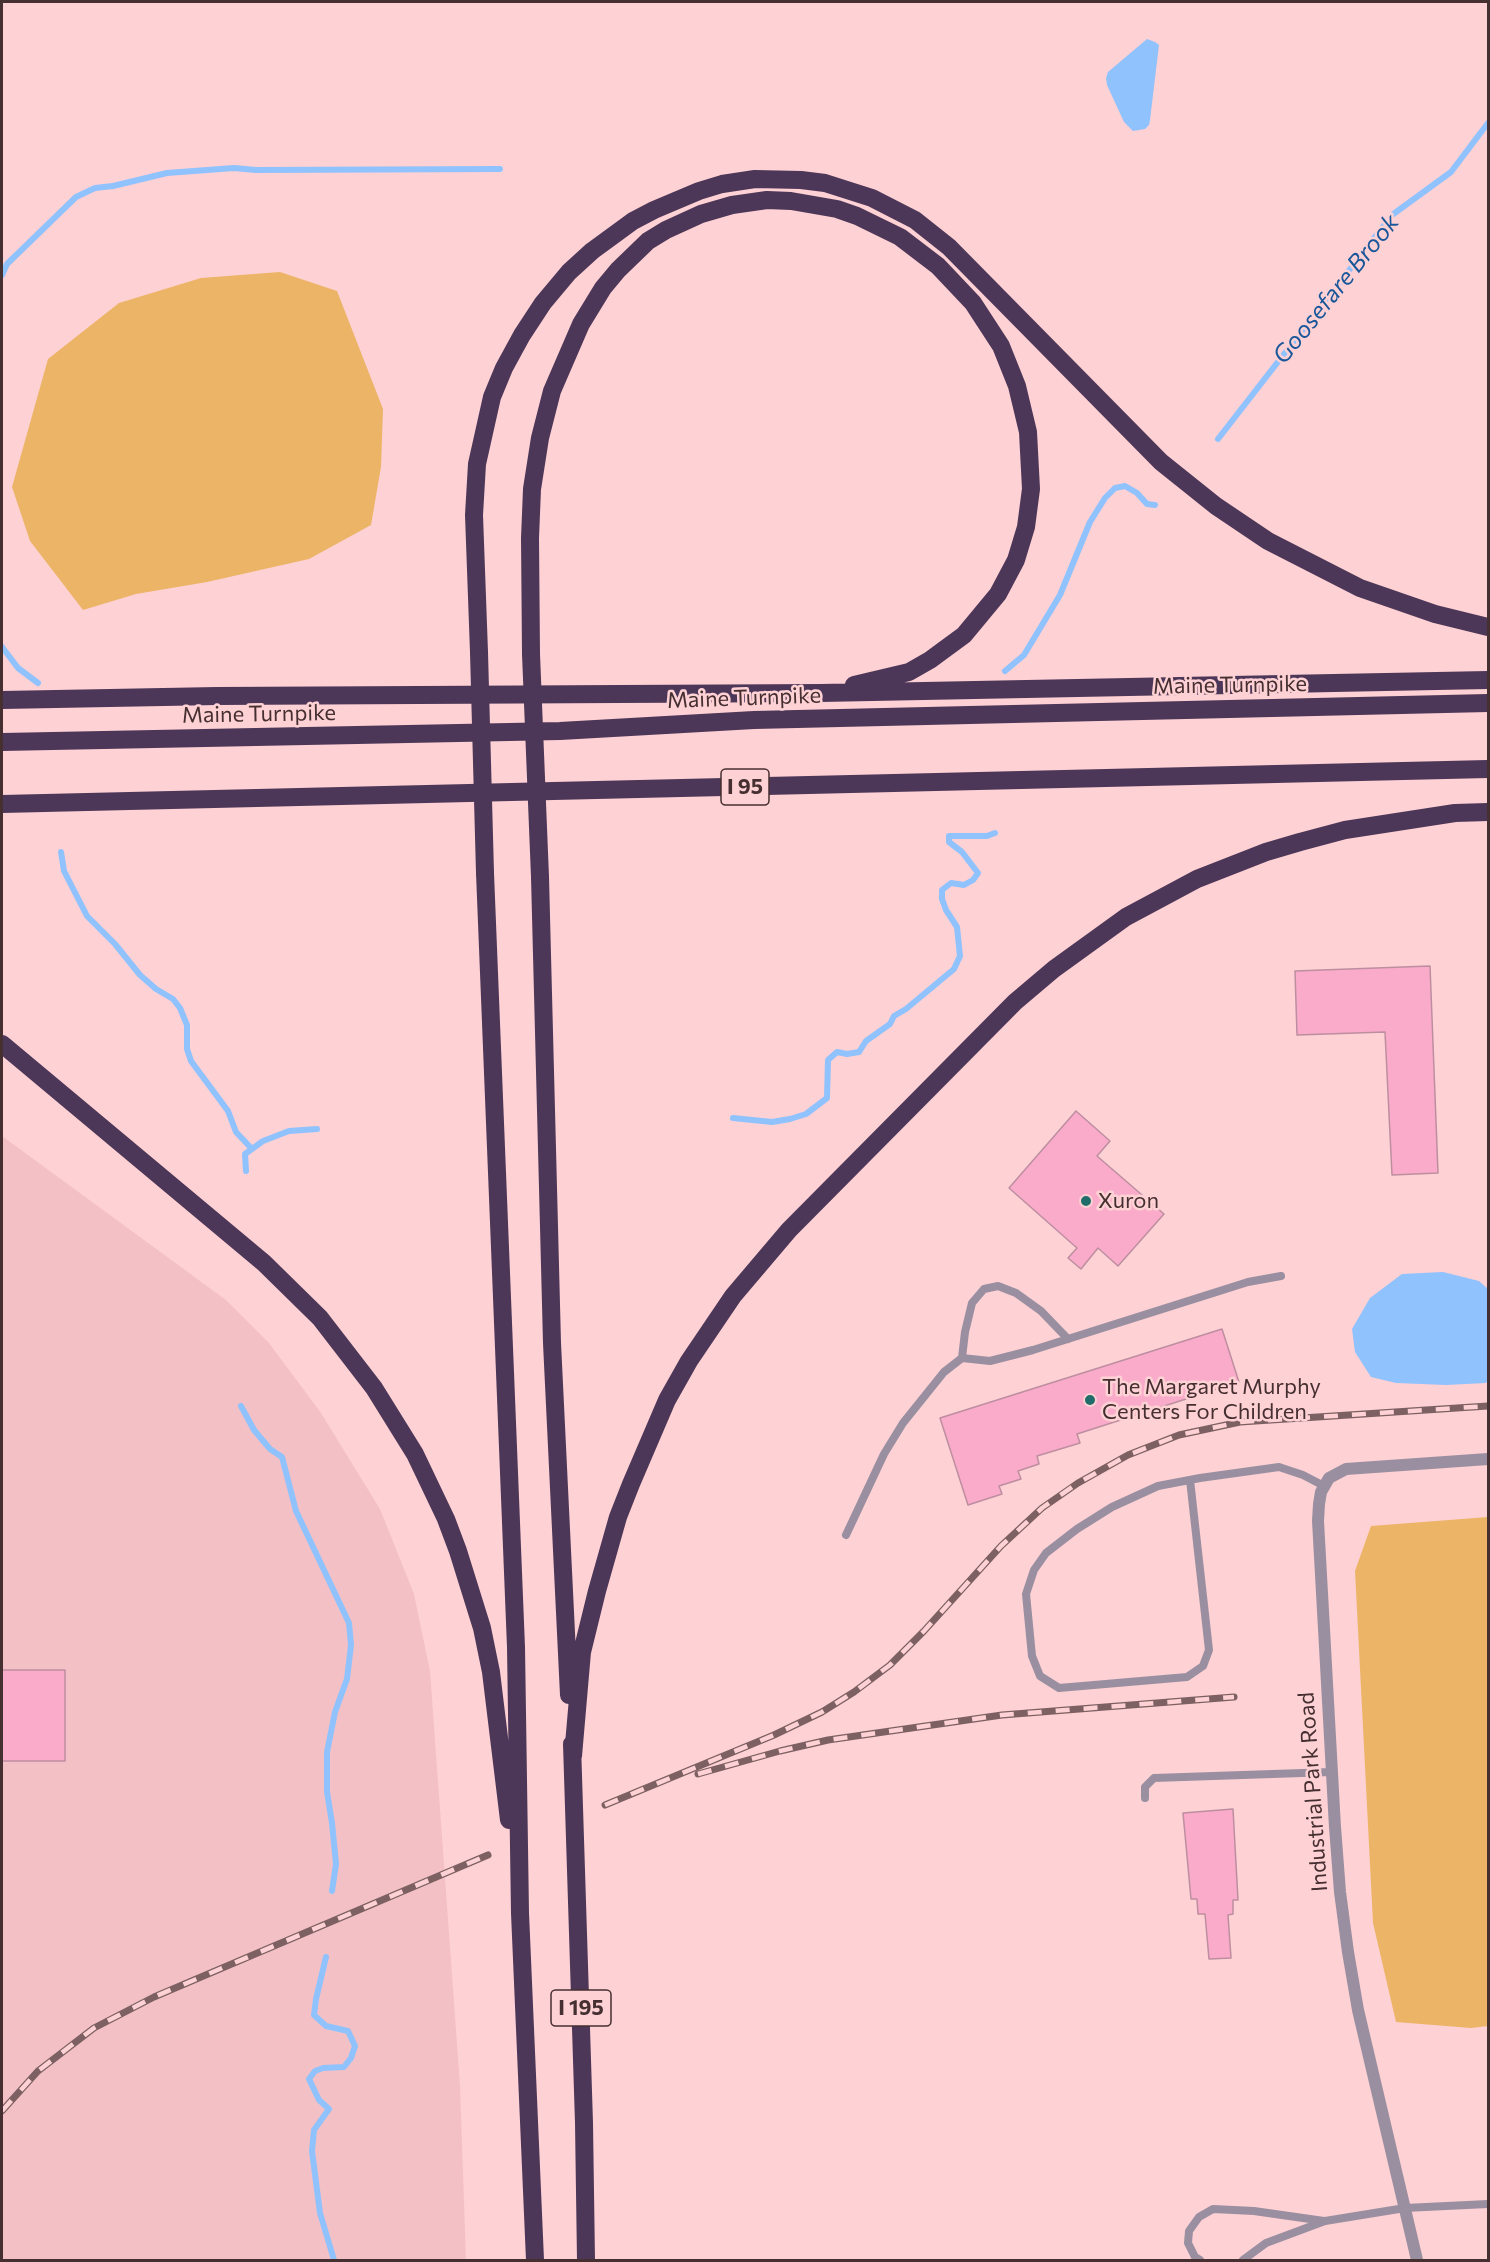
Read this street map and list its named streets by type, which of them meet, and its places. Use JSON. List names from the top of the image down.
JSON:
{
  "streets": {
    "highway": ["Maine Turnpike", "I 95", "I 195"],
    "street": ["Industrial Park Road"]
  },
  "water": ["Goosefare Brook"],
  "places": ["Xuron", "The Margaret Murphy Centers For Children"]
}
